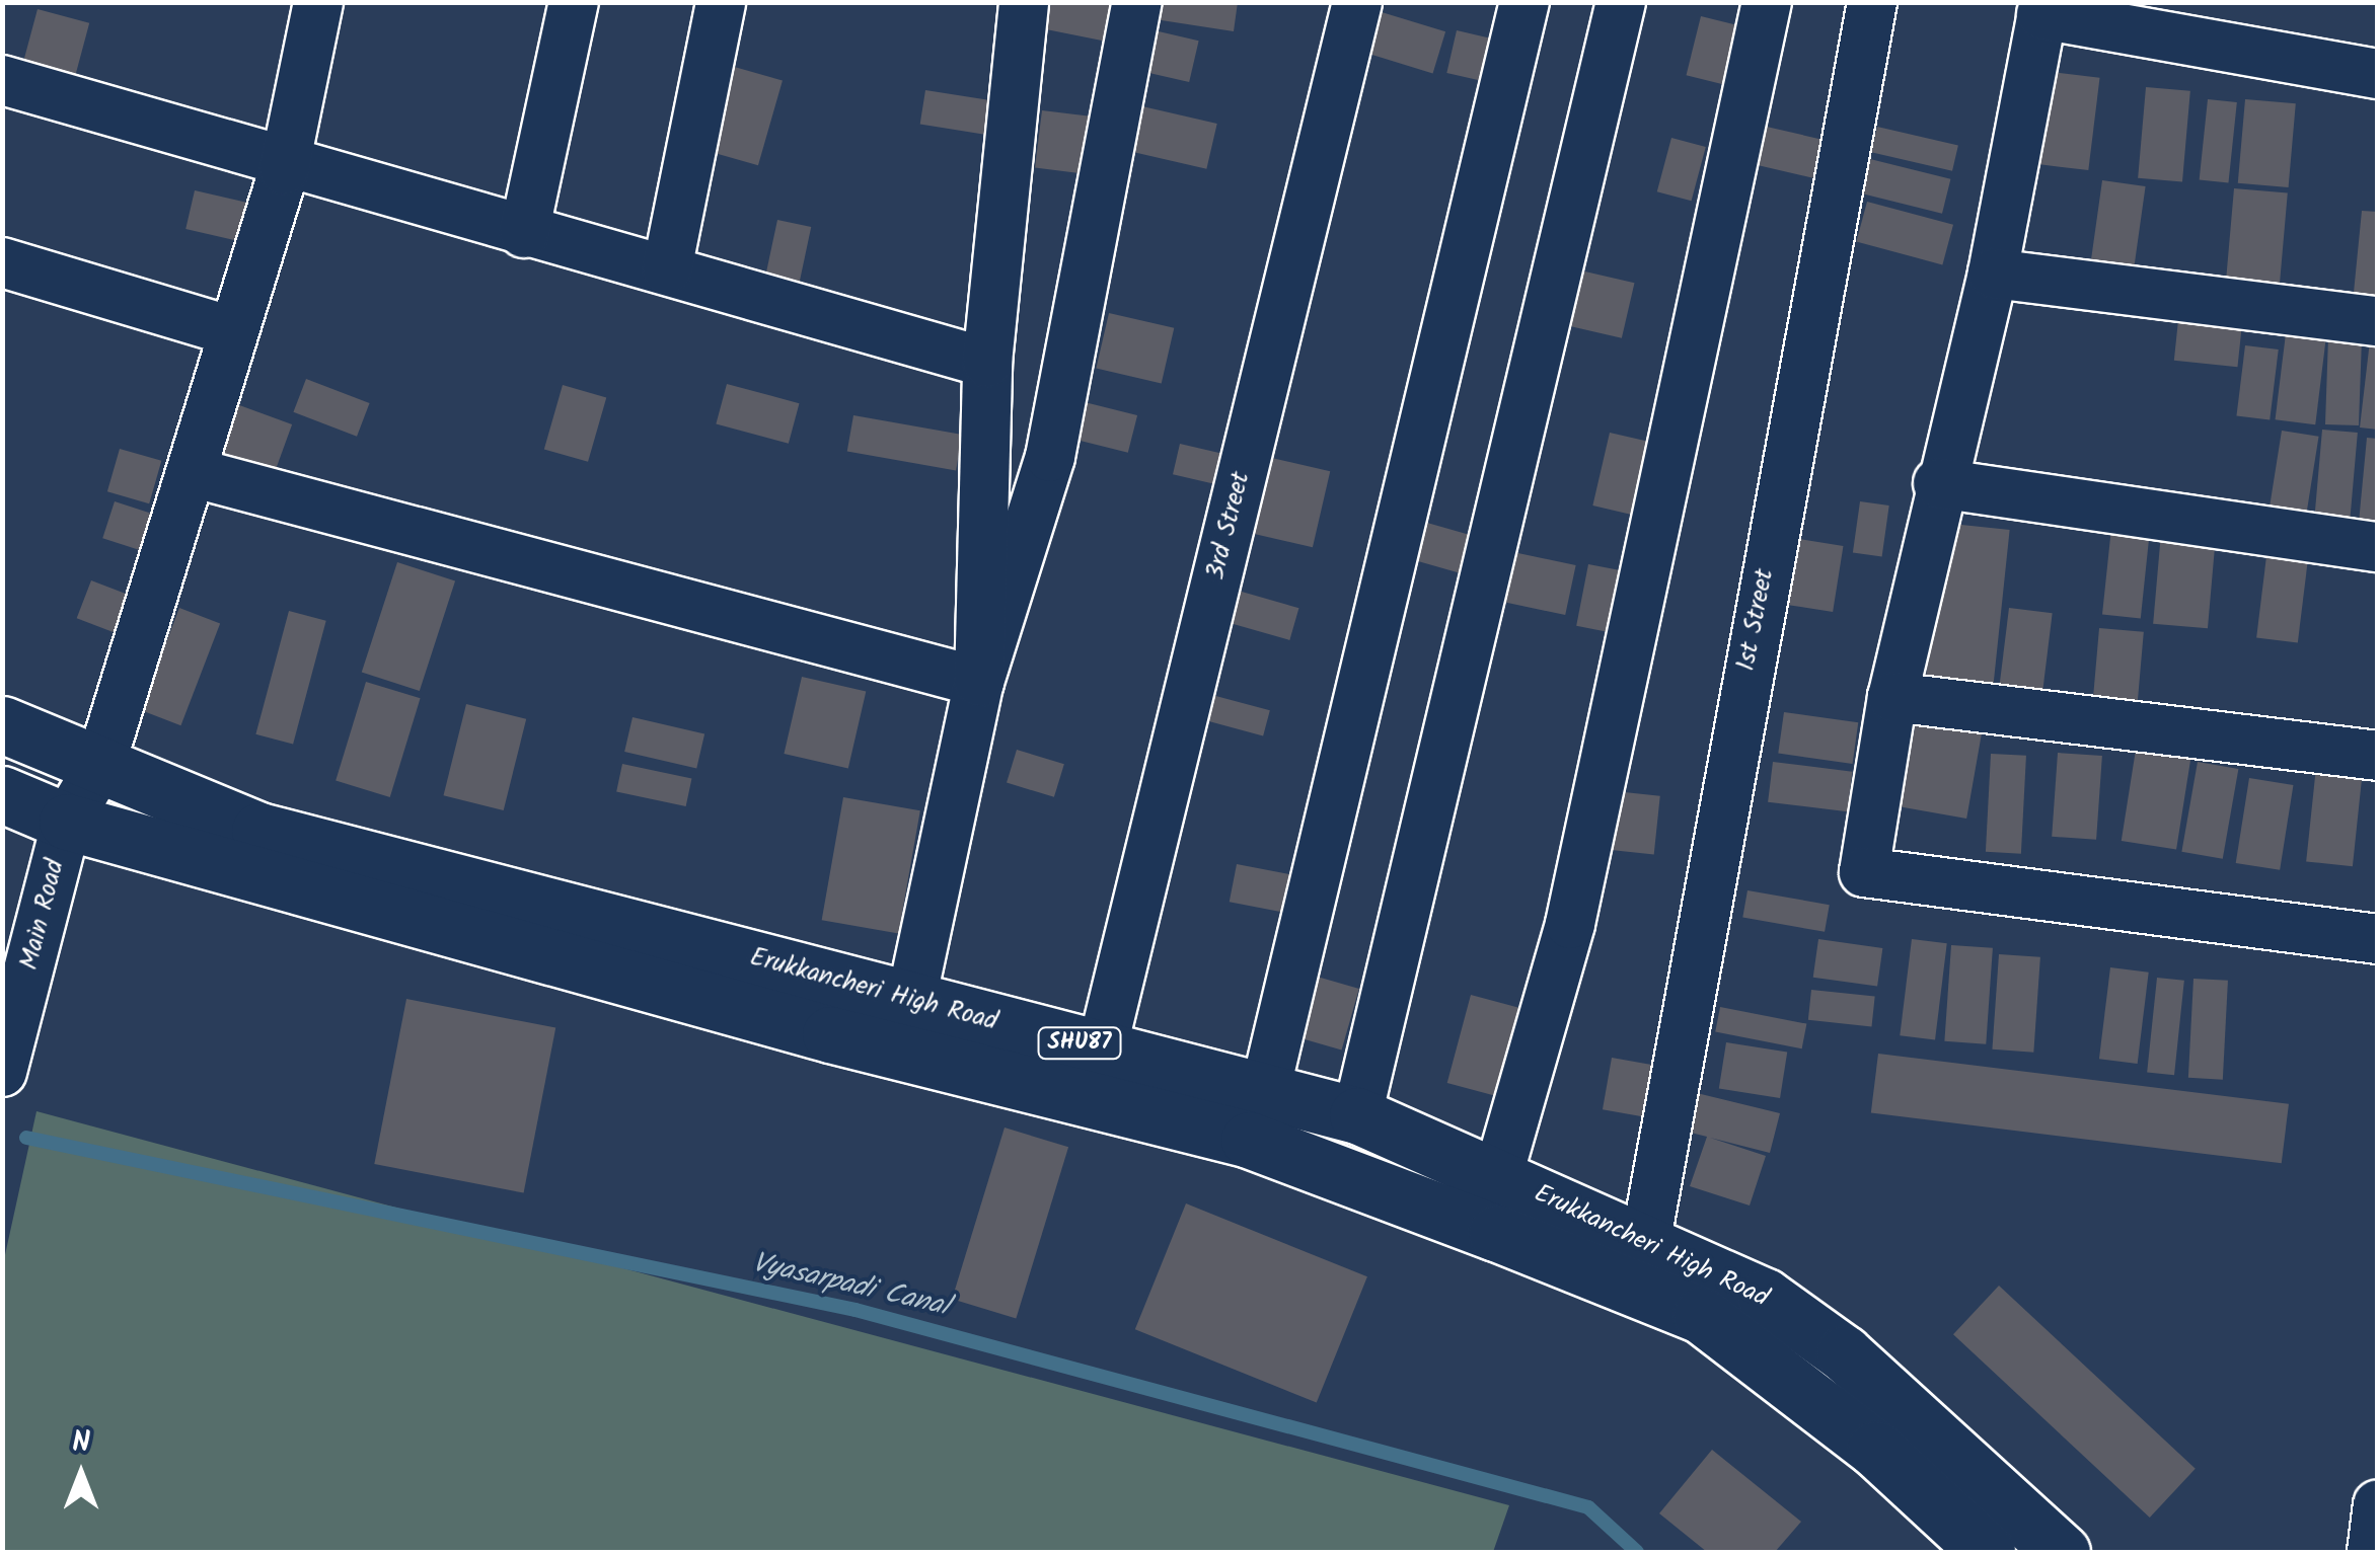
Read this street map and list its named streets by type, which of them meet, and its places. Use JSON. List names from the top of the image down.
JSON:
{
  "streets": {
    "main road": ["Erukkancheri High Road", "SHU87"],
    "street": ["3rd Street", "1st Street", "Main Road"]
  },
  "crossings": [
    ["3rd Street", "Erukkancheri High Road"],
    ["1st Street", "Erukkancheri High Road"],
    ["Main Road", "Erukkancheri High Road"],
    ["Main Road", "SHU87"]
  ],
  "water": ["Vyasarpadi Canal"],
  "north": "top"
}
